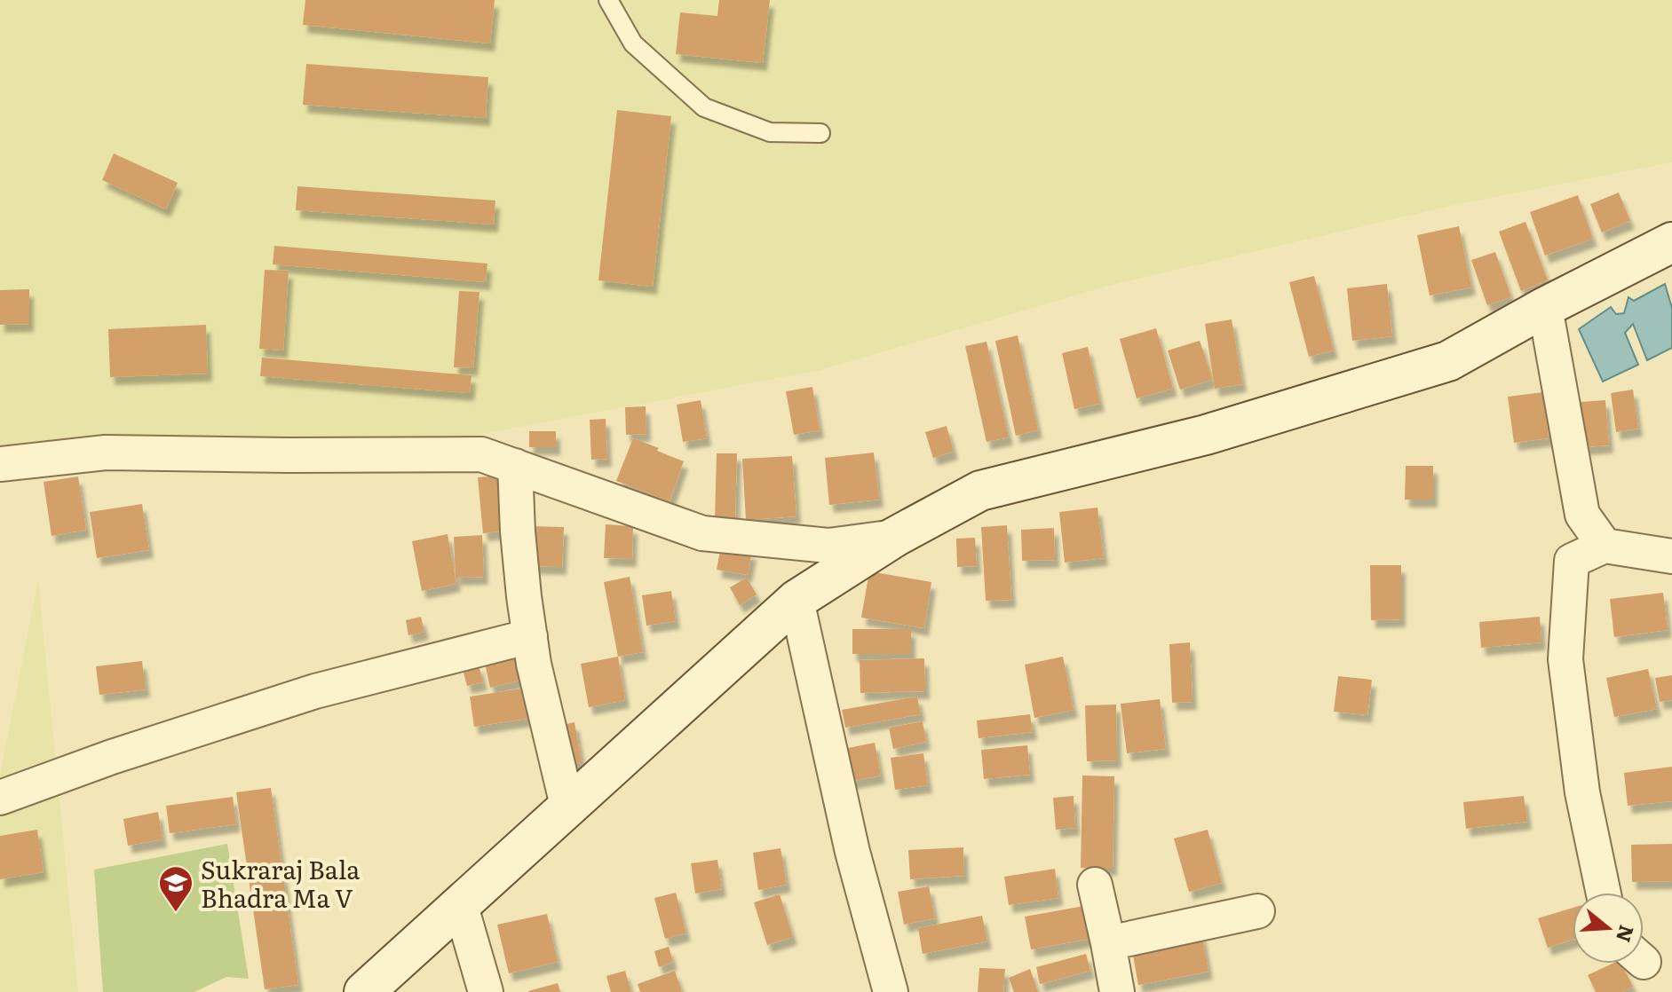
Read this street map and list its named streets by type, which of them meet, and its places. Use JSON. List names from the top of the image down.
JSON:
{
  "places": {
    "school or university": ["Sukraraj Bala Bhadra Ma V"]
  },
  "north": "right"
}
